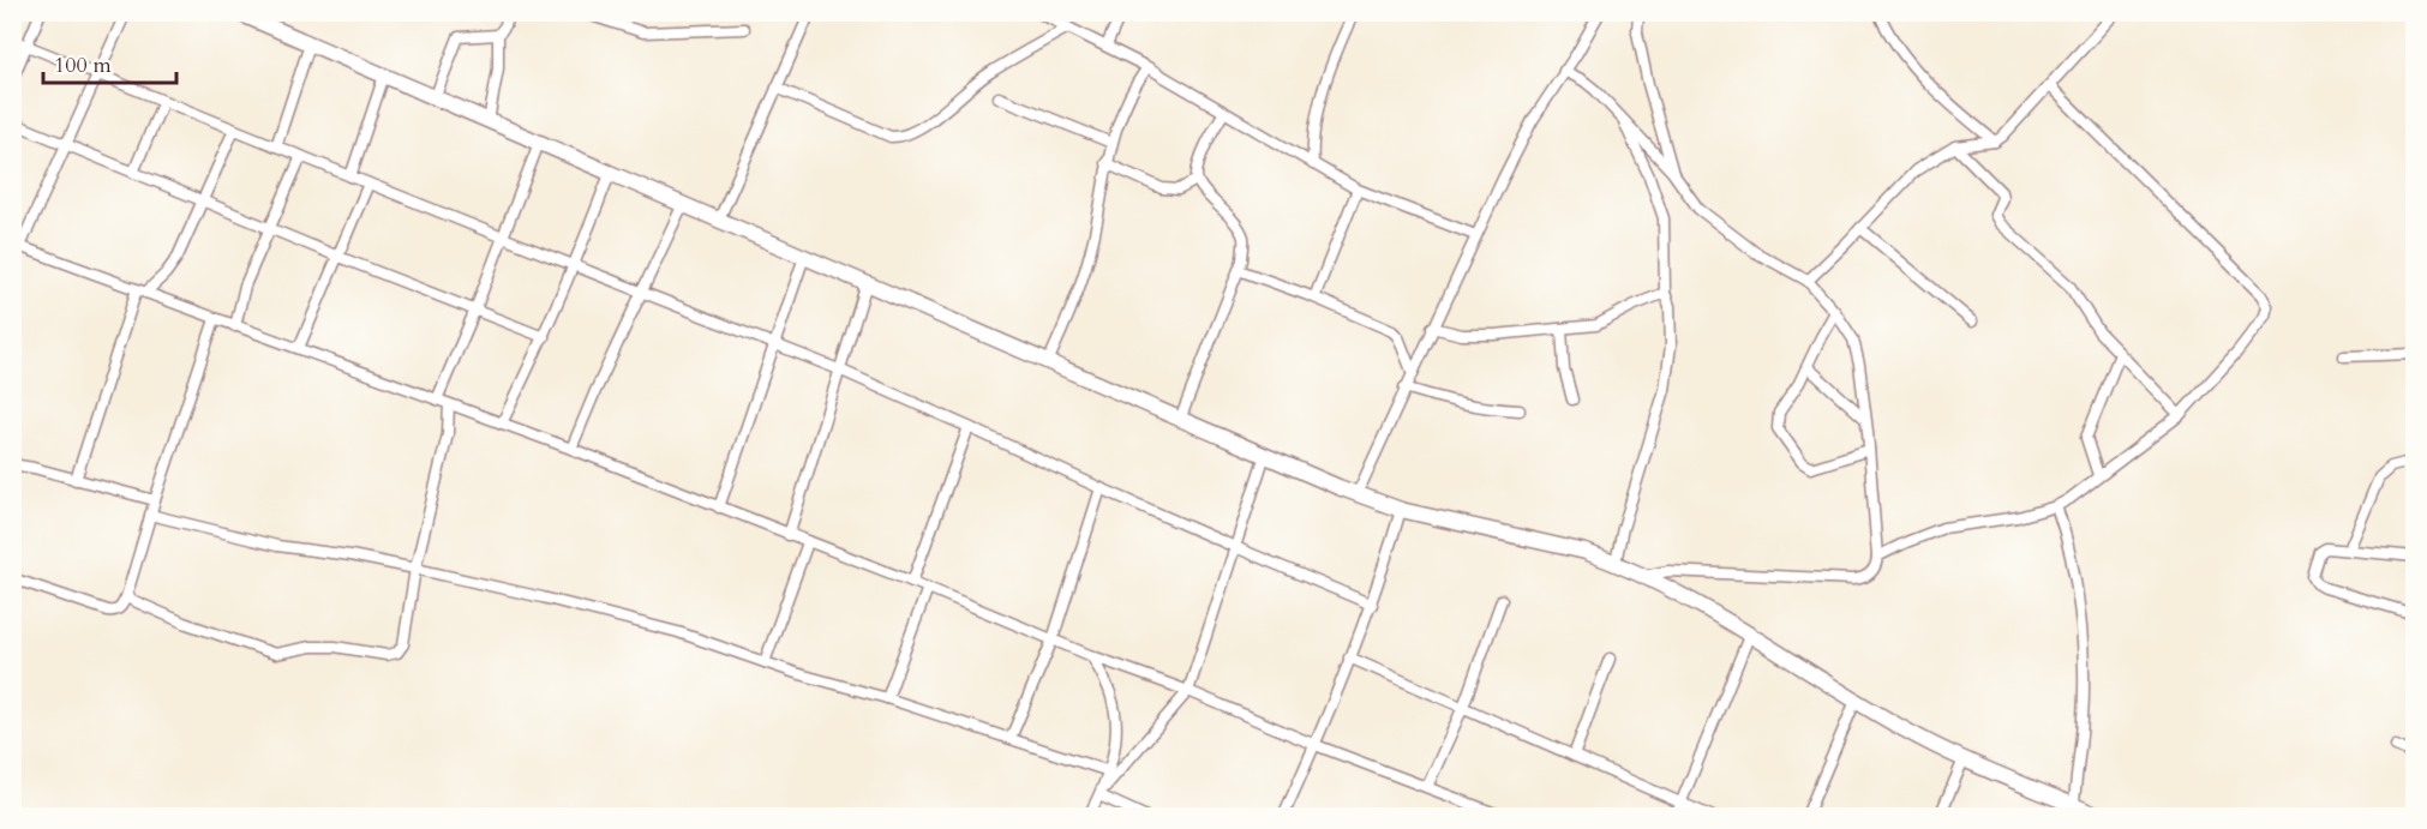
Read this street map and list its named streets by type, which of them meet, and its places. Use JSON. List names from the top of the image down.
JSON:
{
  "scale_bar": "100 m"
}
